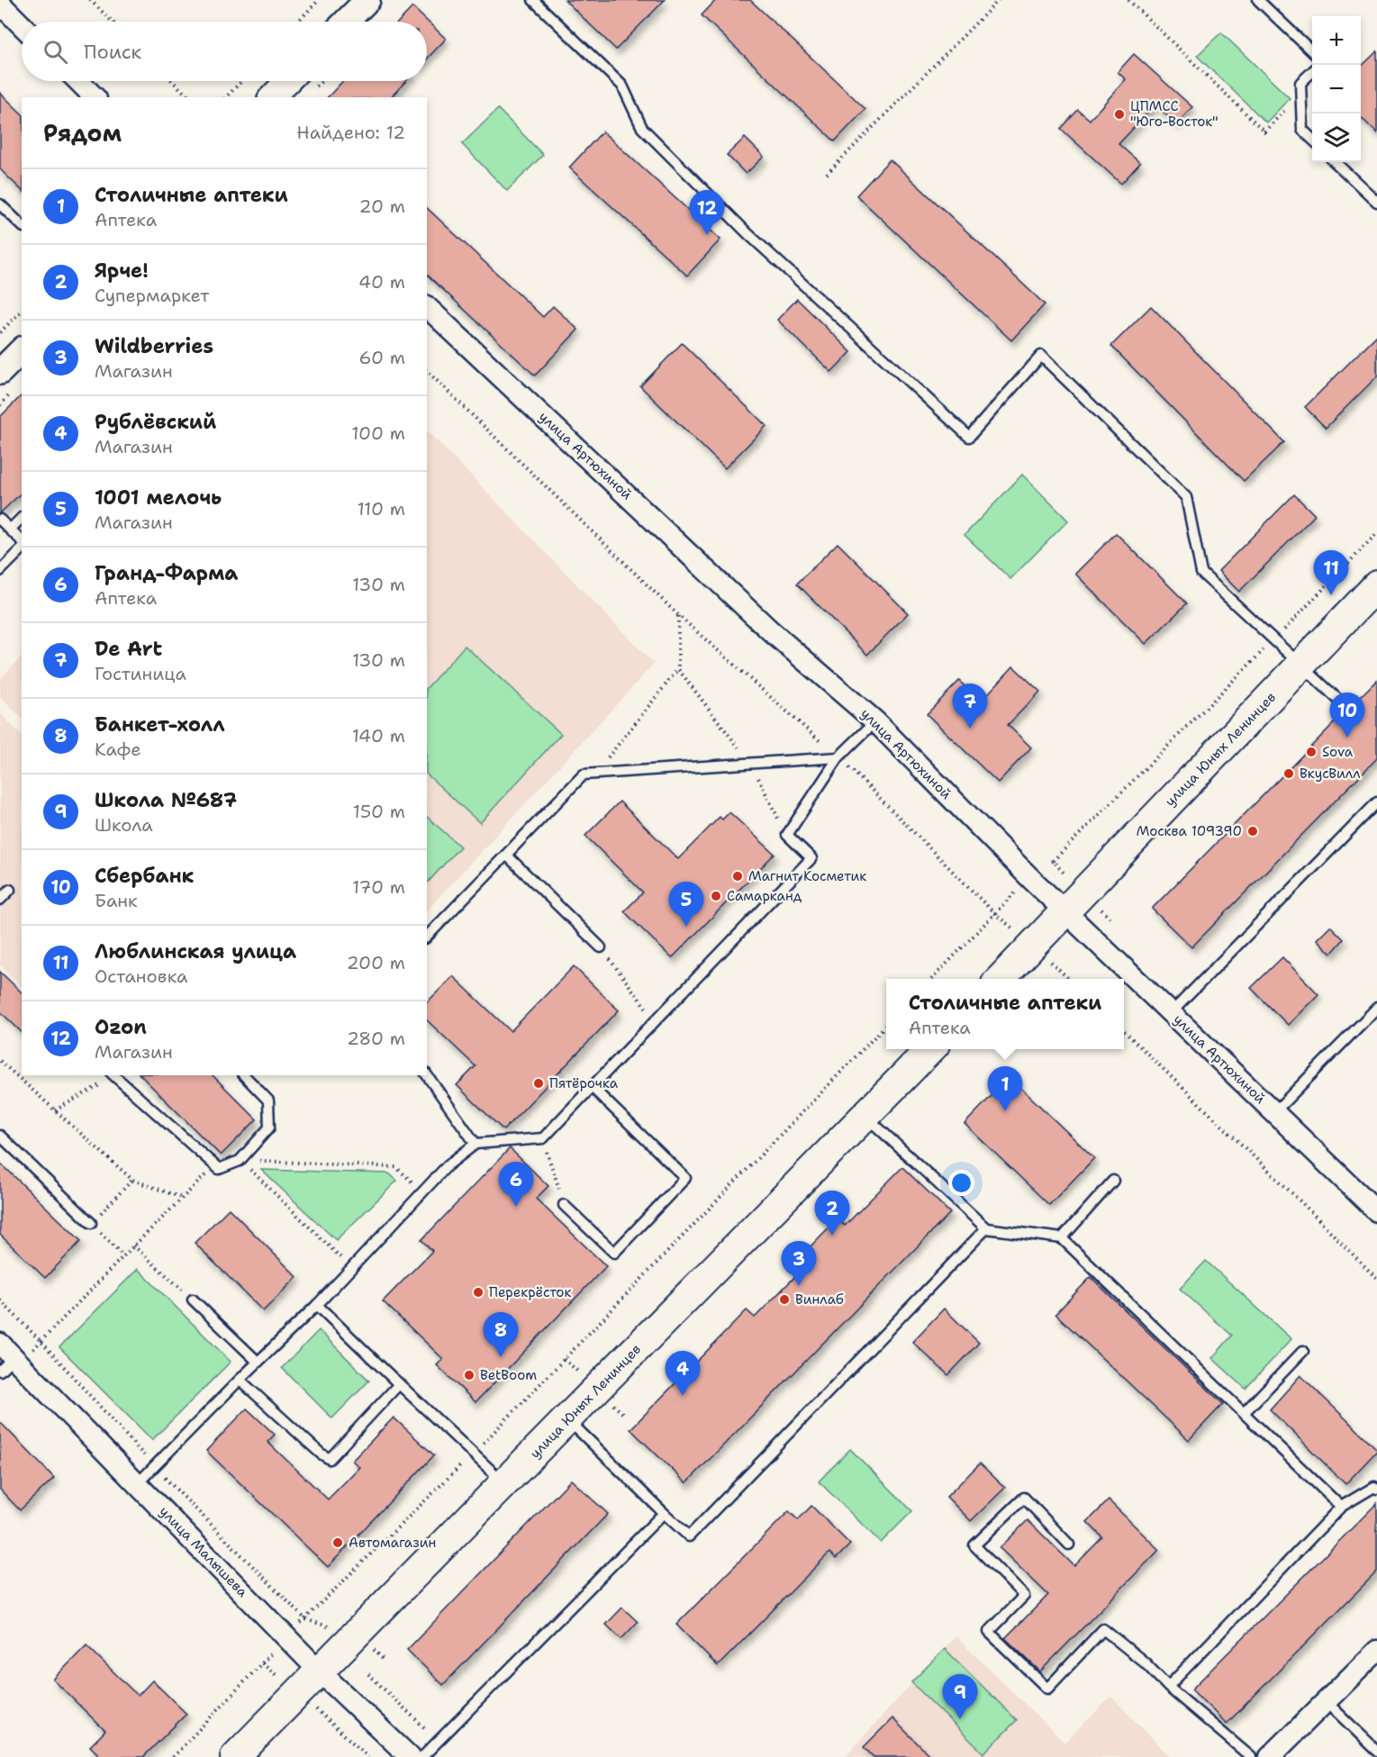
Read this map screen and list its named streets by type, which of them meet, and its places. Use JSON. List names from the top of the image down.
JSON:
{
  "streets": {
    "main road": ["улица Юных Ленинцев"],
    "street": ["улица Артюхиной", "улица Малышева"]
  },
  "crossings": [
    ["улица Артюхиной", "улица Юных Ленинцев"],
    ["улица Юных Ленинцев", "улица Малышева"]
  ],
  "places": [
    "ЦПМСС \"Юго-Восток\"",
    "Sova",
    "ВкусВилл",
    "Москва 109390",
    "Магнит Косметик",
    "Самарканд",
    "Пятёрочка",
    "Перекрёсток",
    "Винлаб",
    "BetBoom",
    "Автомагазин"
  ],
  "page": {
    "map_buttons": ["+", "−"],
    "search": "Поиск",
    "heading": ["Рядом", "Найдено: 12"],
    "list": [
      {
        "mark": "1",
        "name": "Столичные аптеки",
        "note": "Аптека",
        "value": "20 m"
      },
      {
        "mark": "2",
        "name": "Ярче!",
        "note": "Супермаркет",
        "value": "40 m"
      },
      {
        "mark": "3",
        "name": "Wildberries",
        "note": "Магазин",
        "value": "60 m"
      },
      {
        "mark": "4",
        "name": "Рублёвский",
        "note": "Магазин",
        "value": "100 m"
      },
      {
        "mark": "5",
        "name": "1001 мелочь",
        "note": "Магазин",
        "value": "110 m"
      },
      {
        "mark": "6",
        "name": "Гранд-Фарма",
        "note": "Аптека",
        "value": "130 m"
      },
      {
        "mark": "7",
        "name": "De Art",
        "note": "Гостиница",
        "value": "130 m"
      },
      {
        "mark": "8",
        "name": "Банкет-холл",
        "note": "Кафе",
        "value": "140 m"
      },
      {
        "mark": "9",
        "name": "Школа №687",
        "note": "Школа",
        "value": "150 m"
      },
      {
        "mark": "10",
        "name": "Сбербанк",
        "note": "Банк",
        "value": "170 m"
      },
      {
        "mark": "11",
        "name": "Люблинская улица",
        "note": "Остановка",
        "value": "200 m"
      },
      {
        "mark": "12",
        "name": "Ozon",
        "note": "Магазин",
        "value": "280 m"
      }
    ],
    "pins": [
      "12",
      "11",
      "7",
      "10",
      "5",
      "1",
      "6",
      "2",
      "3",
      "8",
      "4",
      "9"
    ],
    "popup": ["Столичные аптеки", "Аптека"]
  }
}
